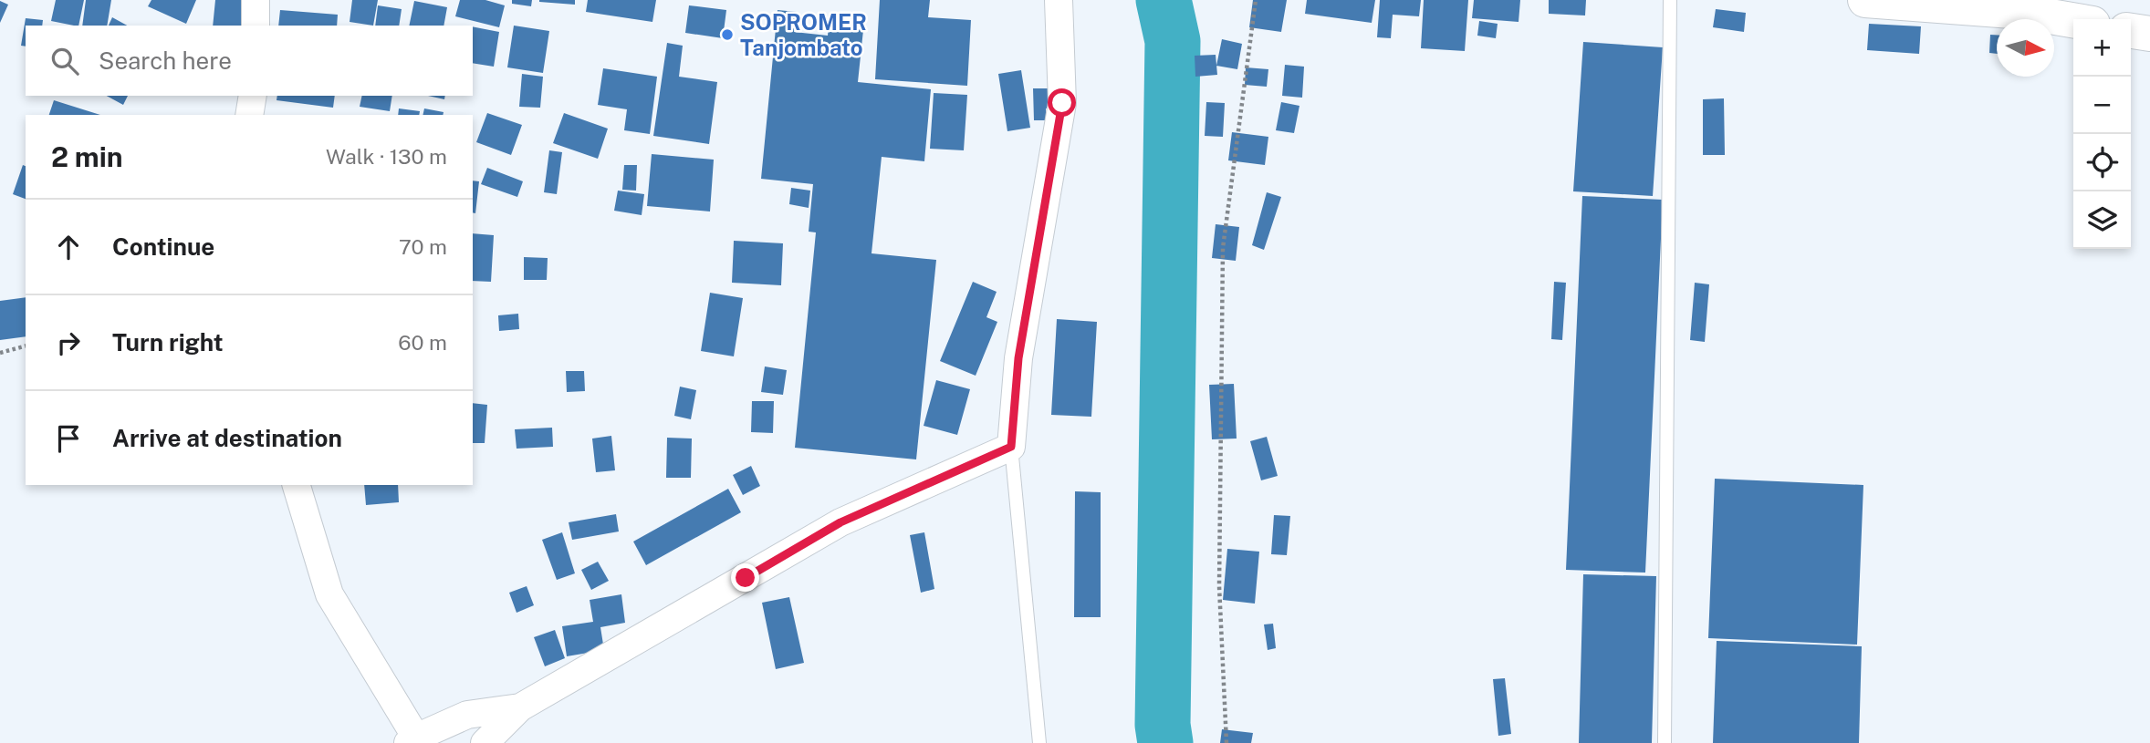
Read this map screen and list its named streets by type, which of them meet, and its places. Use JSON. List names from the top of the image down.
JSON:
{
  "places": ["SOPROMER Tanjombato"],
  "north": "right",
  "page": {
    "map_buttons": ["+", "−"],
    "search": "Search here",
    "heading": ["2 min", "Walk · 130 m"],
    "list": [
      ["Continue", "70 m"],
      ["Turn right", "60 m"],
      "Arrive at destination"
    ]
  }
}
